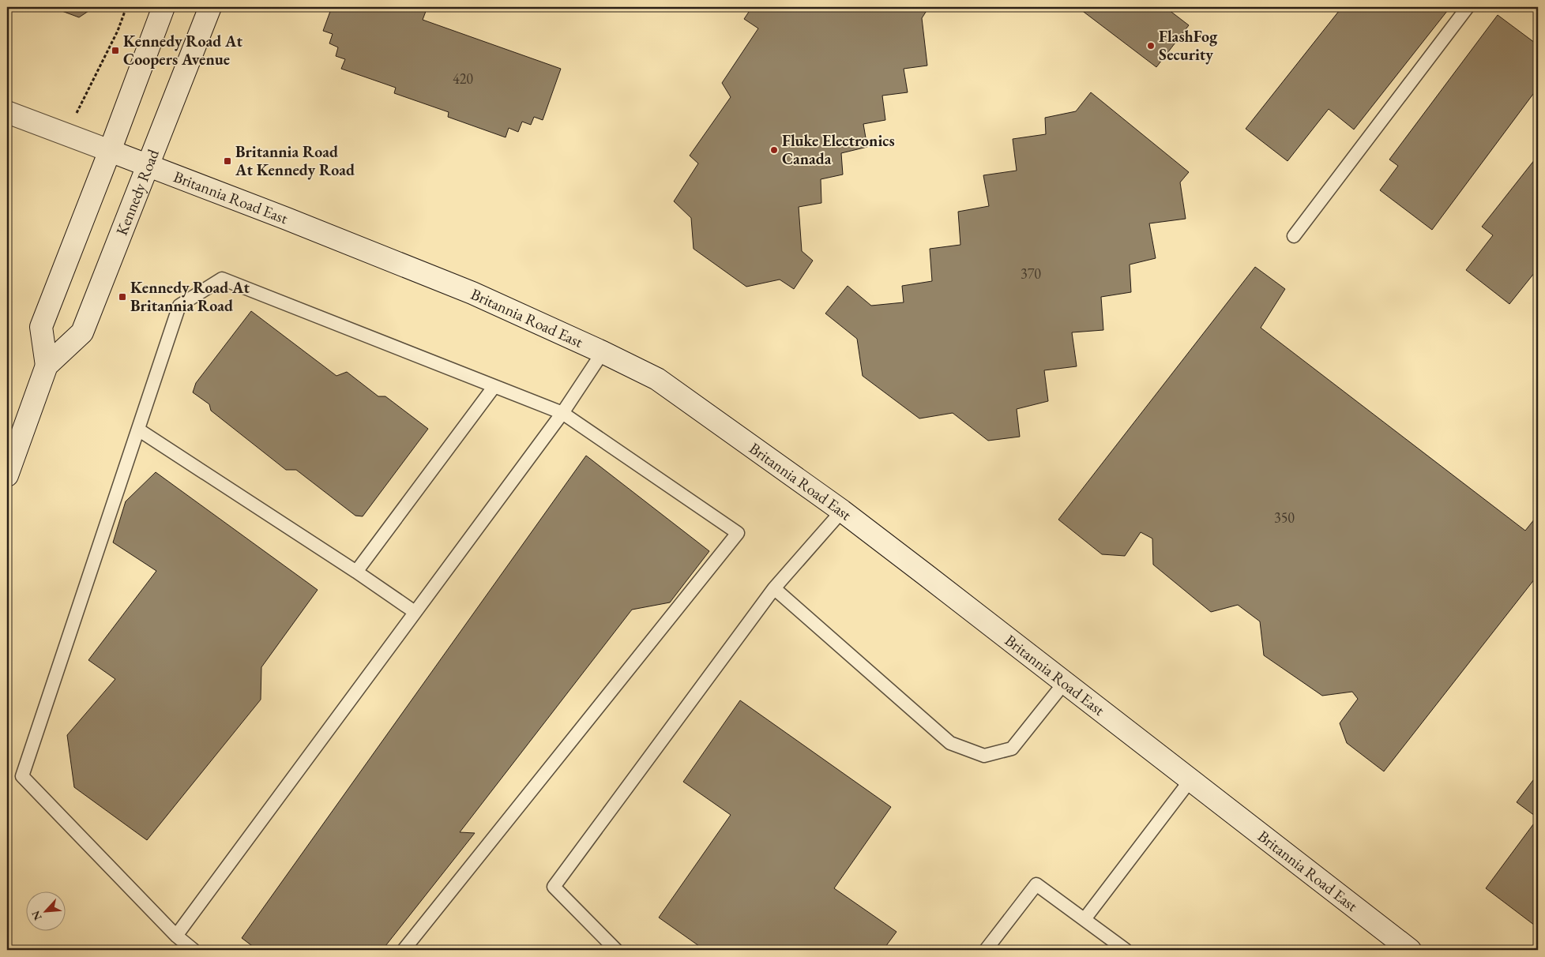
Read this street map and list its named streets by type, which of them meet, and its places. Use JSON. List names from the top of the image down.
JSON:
{
  "streets": {
    "main road": ["Kennedy Road", "Britannia Road East"]
  },
  "crossings": [
    ["Kennedy Road", "Britannia Road East"]
  ],
  "places": {
    "other": ["FlashFog Security", "Fluke Electronics Canada"],
    "transit": ["Kennedy Road At Coopers Avenue", "Britannia Road At Kennedy Road", "Kennedy Road At Britannia Road"]
  },
  "house_numbers": ["420", "370", "350"],
  "north": "bottom left"
}
